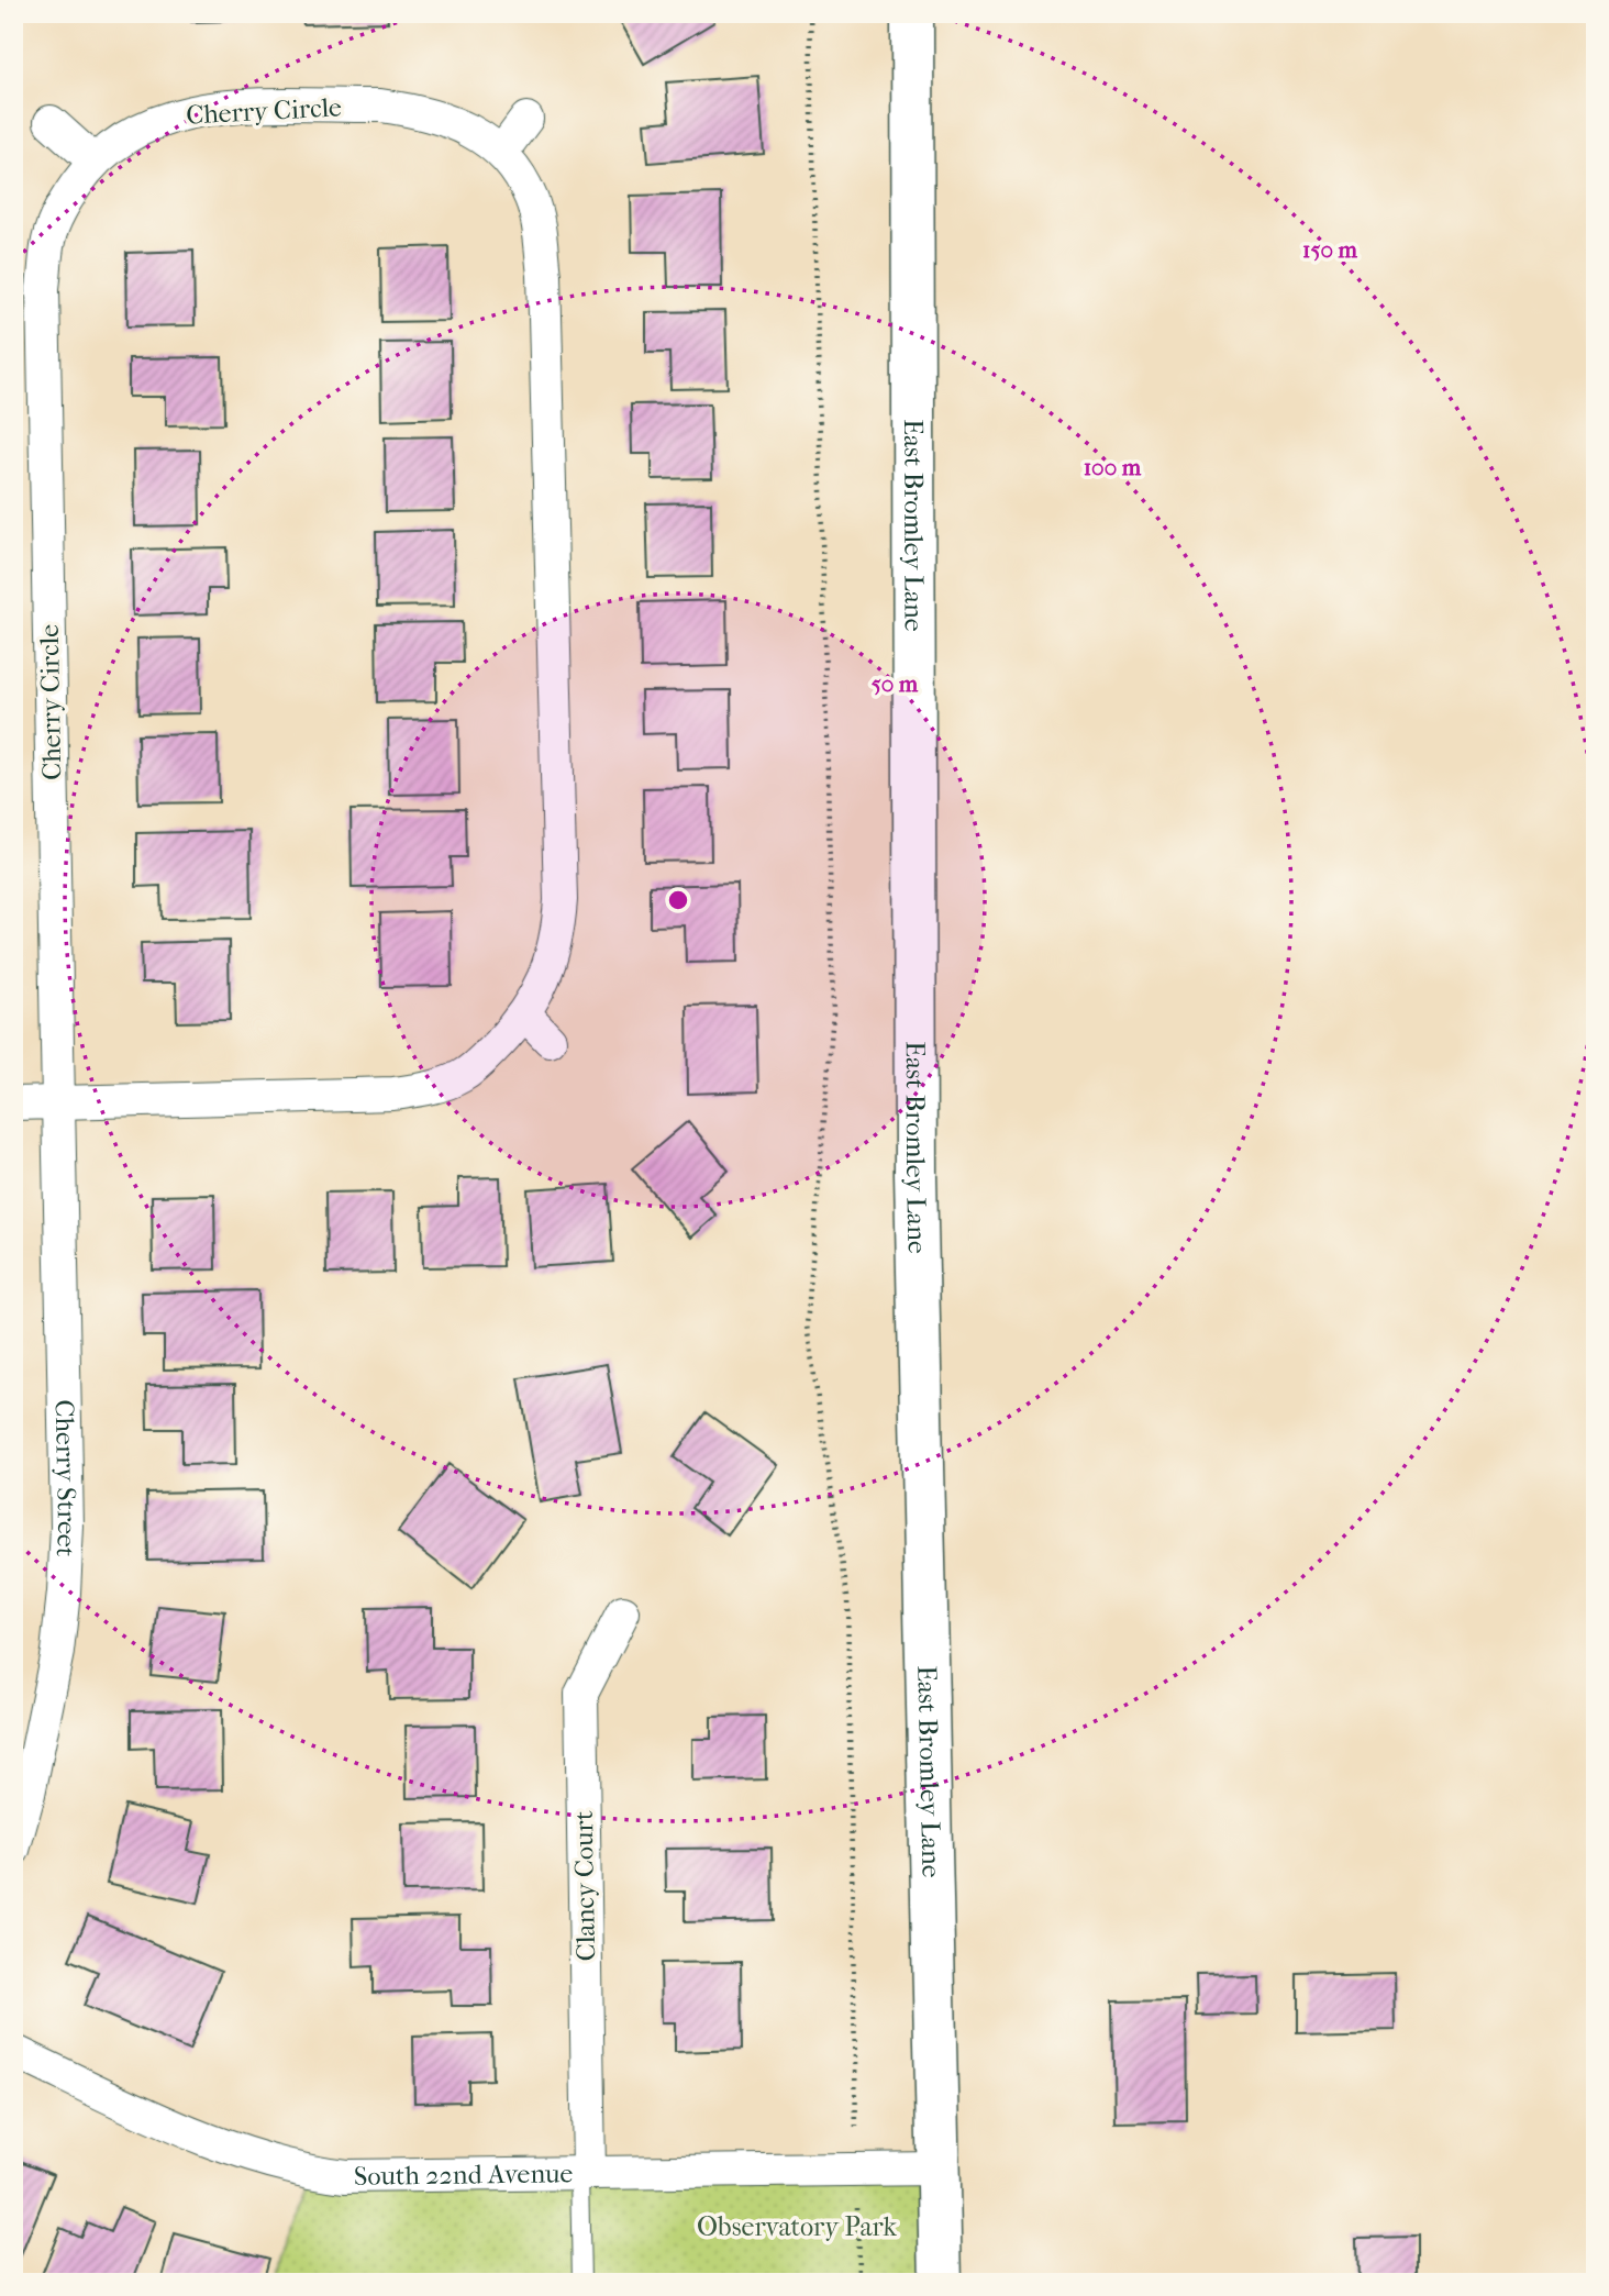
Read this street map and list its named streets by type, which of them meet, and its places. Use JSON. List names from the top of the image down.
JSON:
{
  "streets": {
    "main road": ["East Bromley Lane"],
    "street": [
      "Cherry Circle",
      "Cherry Street",
      "Clancy Court",
      "South 22nd Avenue"
    ]
  },
  "crossings": [
    ["Cherry Circle", "Cherry Street"],
    ["East Bromley Lane", "South 22nd Avenue"],
    ["Clancy Court", "South 22nd Avenue"]
  ],
  "parks": ["Observatory Park"],
  "rings": ["150 m", "100 m", "50 m"]
}
